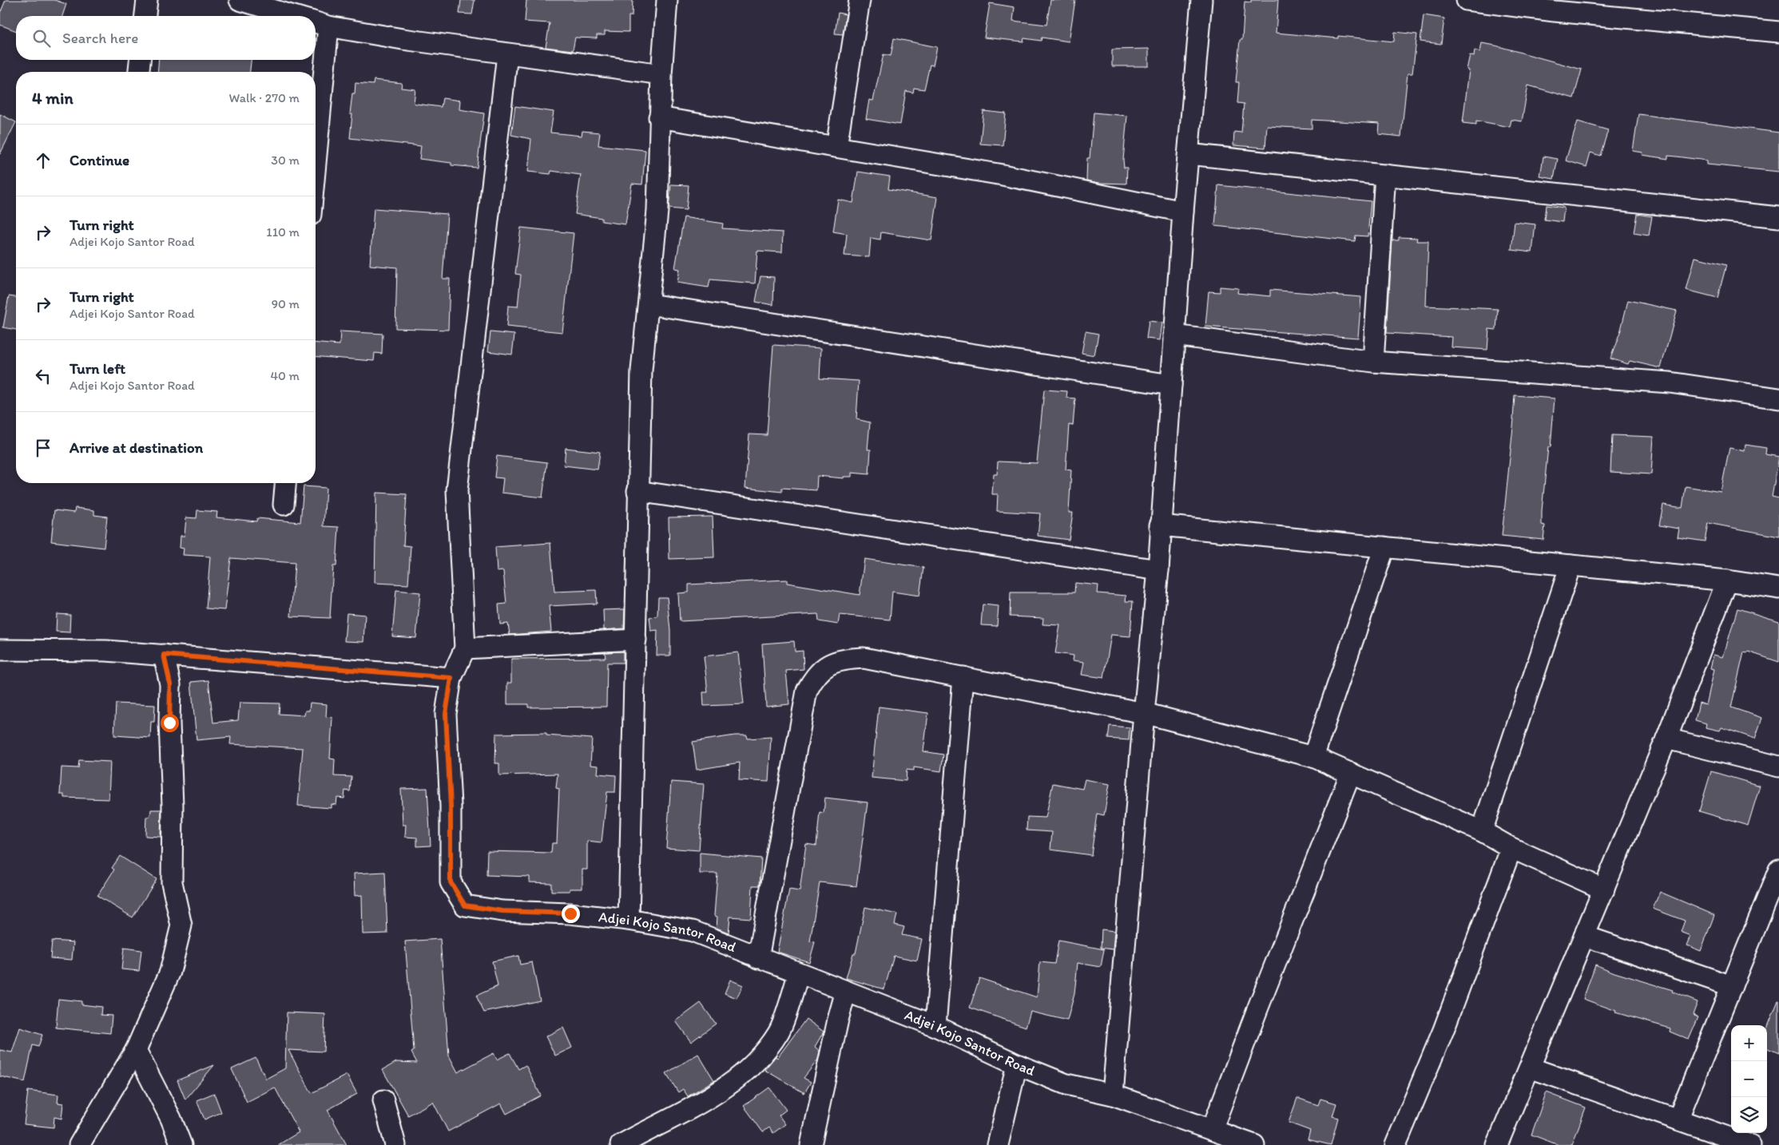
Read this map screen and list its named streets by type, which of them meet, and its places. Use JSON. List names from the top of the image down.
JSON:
{
  "streets": {
    "street": ["Adjei Kojo Santor Road"]
  },
  "page": {
    "search": "Search here",
    "heading": ["4 min", "Walk · 270 m"],
    "list": [
      ["Continue", "30 m"],
      ["Turn right", "Adjei Kojo Santor Road", "110 m"],
      ["Turn right", "Adjei Kojo Santor Road", "90 m"],
      ["Turn left", "Adjei Kojo Santor Road", "40 m"],
      "Arrive at destination"
    ],
    "map_buttons": ["+", "−"]
  }
}
